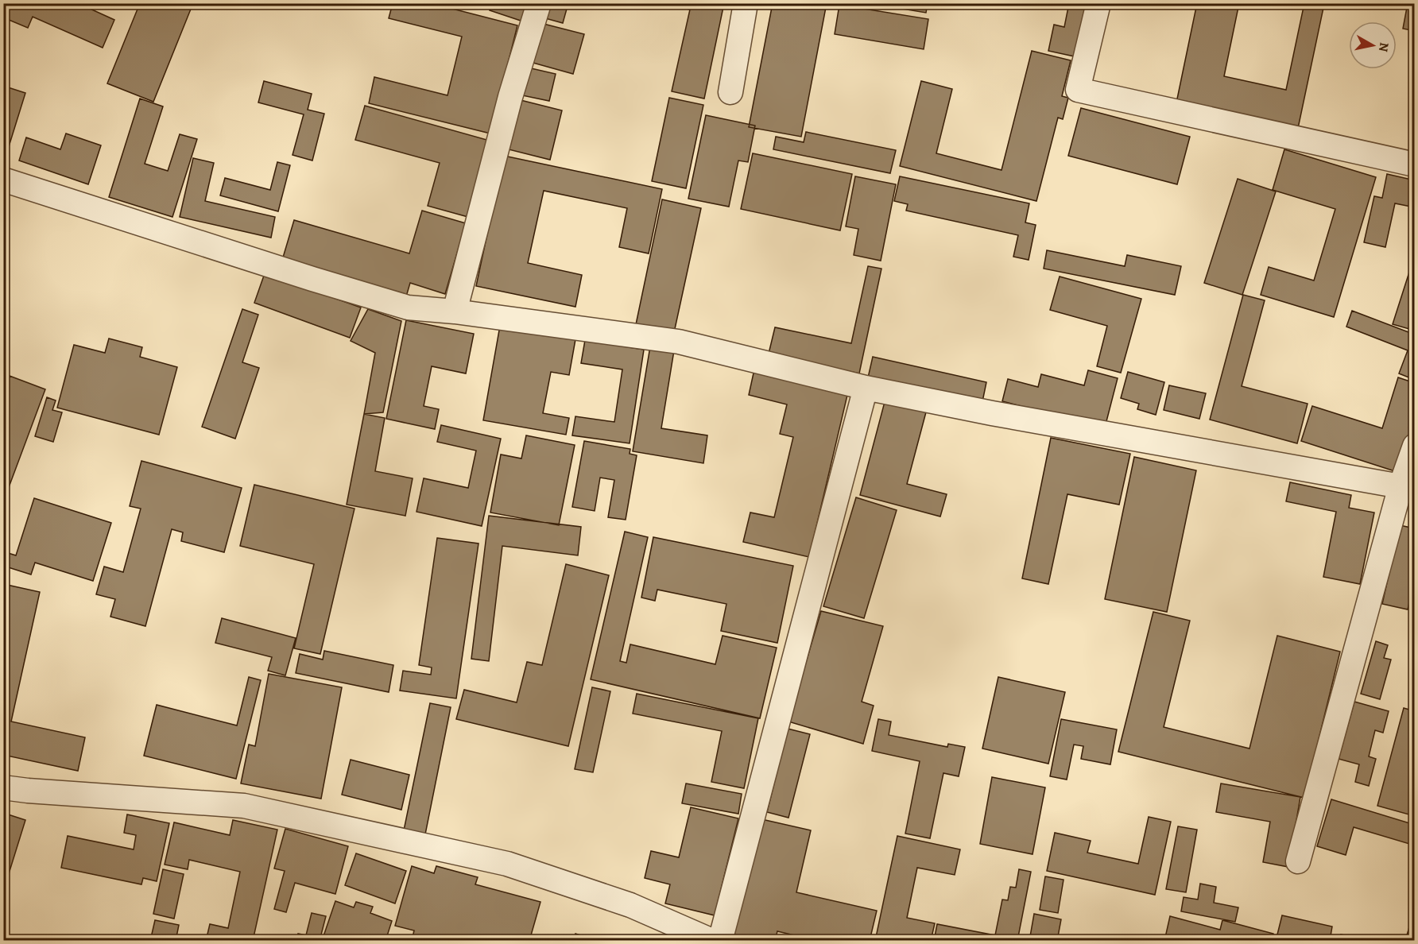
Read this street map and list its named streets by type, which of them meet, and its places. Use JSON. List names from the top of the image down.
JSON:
{
  "north": "right"
}
